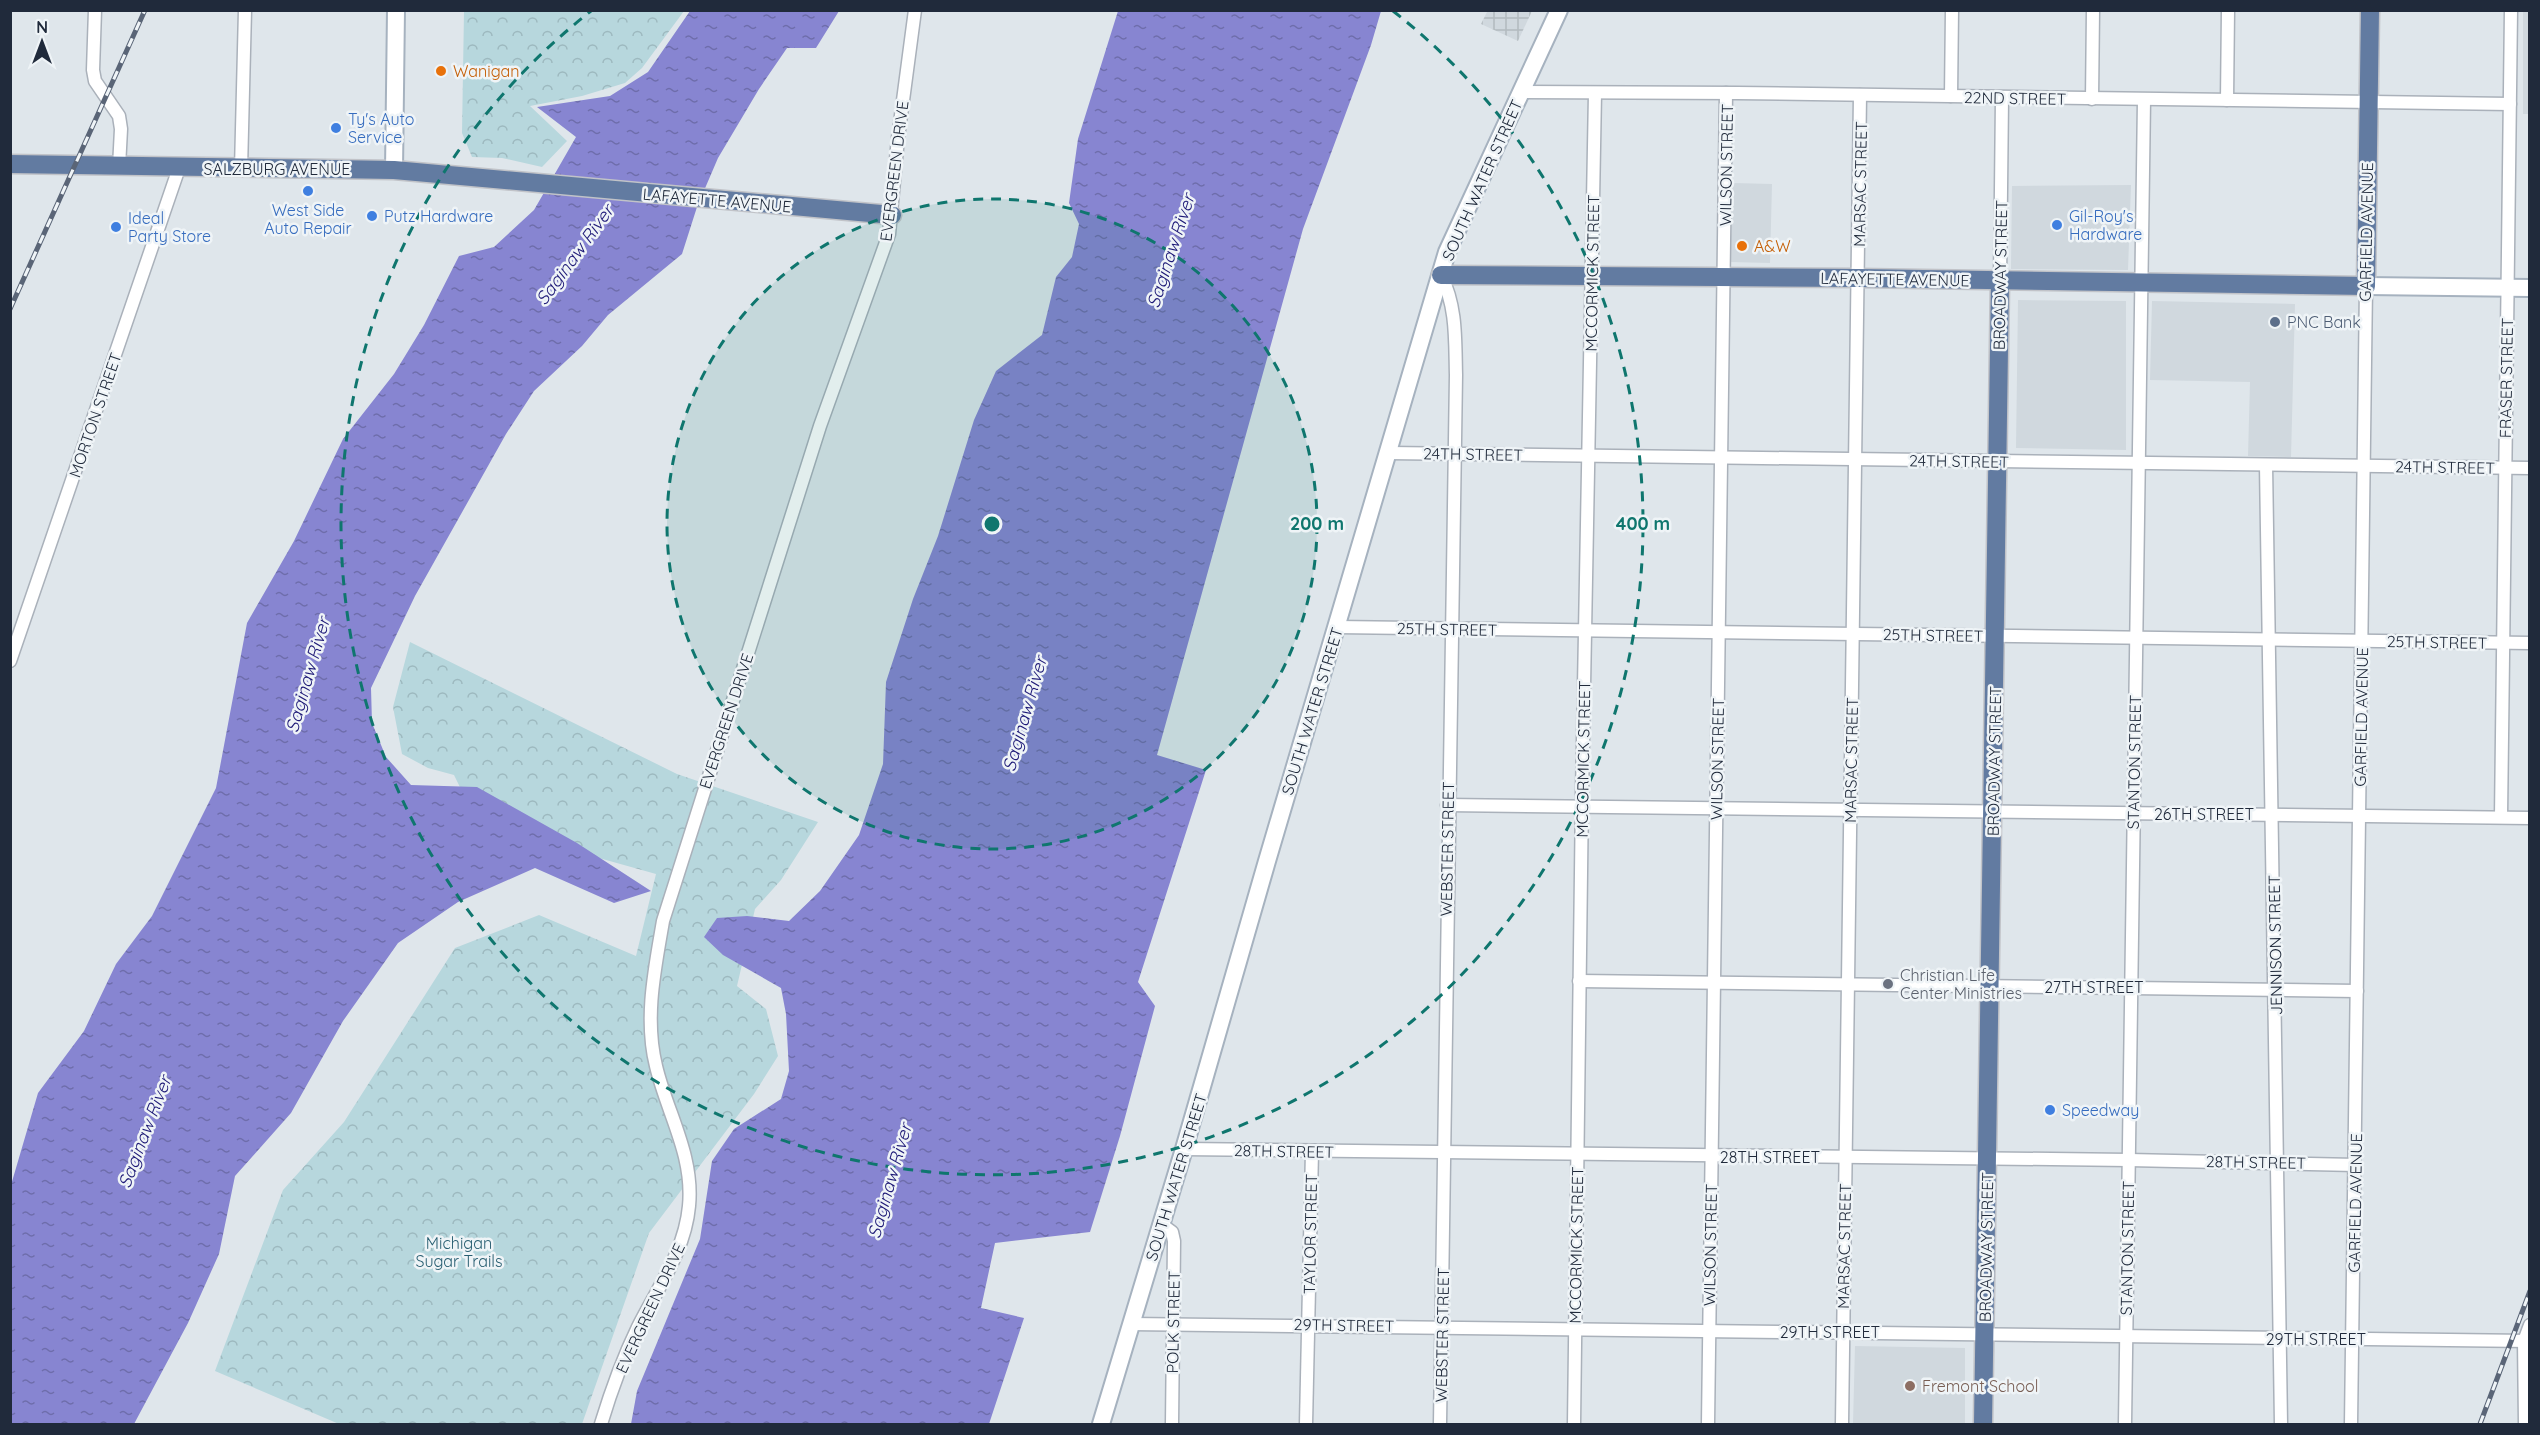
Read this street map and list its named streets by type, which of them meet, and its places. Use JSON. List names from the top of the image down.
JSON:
{
  "streets": {
    "main road": [
      "SALZBURG AVENUE",
      "LAFAYETTE AVENUE",
      "GARFIELD AVENUE",
      "BROADWAY STREET"
    ],
    "street": [
      "22ND STREET",
      "WILSON STREET",
      "EVERGREEN DRIVE",
      "SOUTH WATER STREET",
      "MARSAC STREET",
      "MCCORMICK STREET",
      "FRASER STREET",
      "MORTON STREET",
      "24TH STREET",
      "25TH STREET",
      "STANTON STREET",
      "26TH STREET",
      "WEBSTER STREET",
      "JENNISON STREET",
      "27TH STREET",
      "28TH STREET",
      "TAYLOR STREET",
      "POLK STREET",
      "29TH STREET"
    ]
  },
  "crossings": [
    ["22ND STREET", "WILSON STREET"],
    ["22ND STREET", "SOUTH WATER STREET"],
    ["22ND STREET", "MARSAC STREET"],
    ["22ND STREET", "GARFIELD AVENUE"],
    ["22ND STREET", "MCCORMICK STREET"],
    ["22ND STREET", "BROADWAY STREET"],
    ["22ND STREET", "FRASER STREET"],
    ["22ND STREET", "STANTON STREET"],
    ["WILSON STREET", "LAFAYETTE AVENUE"],
    ["WILSON STREET", "24TH STREET"],
    ["WILSON STREET", "25TH STREET"],
    ["WILSON STREET", "26TH STREET"],
    ["WILSON STREET", "27TH STREET"],
    ["WILSON STREET", "28TH STREET"],
    ["WILSON STREET", "29TH STREET"],
    ["SALZBURG AVENUE", "LAFAYETTE AVENUE"],
    ["SALZBURG AVENUE", "MORTON STREET"],
    ["EVERGREEN DRIVE", "LAFAYETTE AVENUE"],
    ["SOUTH WATER STREET", "LAFAYETTE AVENUE"],
    ["SOUTH WATER STREET", "24TH STREET"],
    ["SOUTH WATER STREET", "25TH STREET"],
    ["SOUTH WATER STREET", "WEBSTER STREET"],
    ["SOUTH WATER STREET", "28TH STREET"],
    ["SOUTH WATER STREET", "POLK STREET"],
    ["SOUTH WATER STREET", "29TH STREET"],
    ["MARSAC STREET", "LAFAYETTE AVENUE"],
    ["MARSAC STREET", "24TH STREET"],
    ["MARSAC STREET", "25TH STREET"],
    ["MARSAC STREET", "26TH STREET"],
    ["MARSAC STREET", "27TH STREET"],
    ["MARSAC STREET", "28TH STREET"],
    ["MARSAC STREET", "29TH STREET"],
    ["LAFAYETTE AVENUE", "GARFIELD AVENUE"],
    ["LAFAYETTE AVENUE", "MCCORMICK STREET"],
    ["LAFAYETTE AVENUE", "BROADWAY STREET"],
    ["LAFAYETTE AVENUE", "FRASER STREET"],
    ["LAFAYETTE AVENUE", "STANTON STREET"],
    ["LAFAYETTE AVENUE", "WEBSTER STREET"],
    ["GARFIELD AVENUE", "24TH STREET"],
    ["GARFIELD AVENUE", "25TH STREET"],
    ["GARFIELD AVENUE", "26TH STREET"],
    ["GARFIELD AVENUE", "27TH STREET"],
    ["GARFIELD AVENUE", "28TH STREET"],
    ["GARFIELD AVENUE", "29TH STREET"],
    ["MCCORMICK STREET", "24TH STREET"],
    ["MCCORMICK STREET", "25TH STREET"],
    ["MCCORMICK STREET", "26TH STREET"],
    ["MCCORMICK STREET", "27TH STREET"],
    ["MCCORMICK STREET", "28TH STREET"],
    ["MCCORMICK STREET", "29TH STREET"],
    ["BROADWAY STREET", "24TH STREET"],
    ["BROADWAY STREET", "25TH STREET"],
    ["BROADWAY STREET", "26TH STREET"],
    ["BROADWAY STREET", "27TH STREET"],
    ["BROADWAY STREET", "28TH STREET"],
    ["BROADWAY STREET", "29TH STREET"],
    ["FRASER STREET", "24TH STREET"],
    ["FRASER STREET", "25TH STREET"],
    ["FRASER STREET", "26TH STREET"],
    ["24TH STREET", "STANTON STREET"],
    ["24TH STREET", "WEBSTER STREET"],
    ["24TH STREET", "JENNISON STREET"],
    ["25TH STREET", "STANTON STREET"],
    ["25TH STREET", "WEBSTER STREET"],
    ["25TH STREET", "JENNISON STREET"],
    ["STANTON STREET", "26TH STREET"],
    ["STANTON STREET", "27TH STREET"],
    ["STANTON STREET", "28TH STREET"],
    ["STANTON STREET", "29TH STREET"],
    ["26TH STREET", "WEBSTER STREET"],
    ["26TH STREET", "JENNISON STREET"],
    ["WEBSTER STREET", "28TH STREET"],
    ["WEBSTER STREET", "29TH STREET"],
    ["JENNISON STREET", "27TH STREET"],
    ["JENNISON STREET", "28TH STREET"],
    ["JENNISON STREET", "29TH STREET"],
    ["28TH STREET", "TAYLOR STREET"],
    ["TAYLOR STREET", "29TH STREET"],
    ["POLK STREET", "29TH STREET"]
  ],
  "water": ["Saginaw River"],
  "parks": ["Michigan Sugar Trails"],
  "places": [
    "Wanigan",
    "Ty's Auto Service",
    "West Side Auto Repair",
    "Putz Hardware",
    "Gil-Roy's Hardware",
    "Ideal Party Store",
    "A&W",
    "PNC Bank",
    "Christian Life Center Ministries",
    "Speedway",
    "Fremont School"
  ],
  "north": "top",
  "rings": ["200 m", "400 m"]
}
